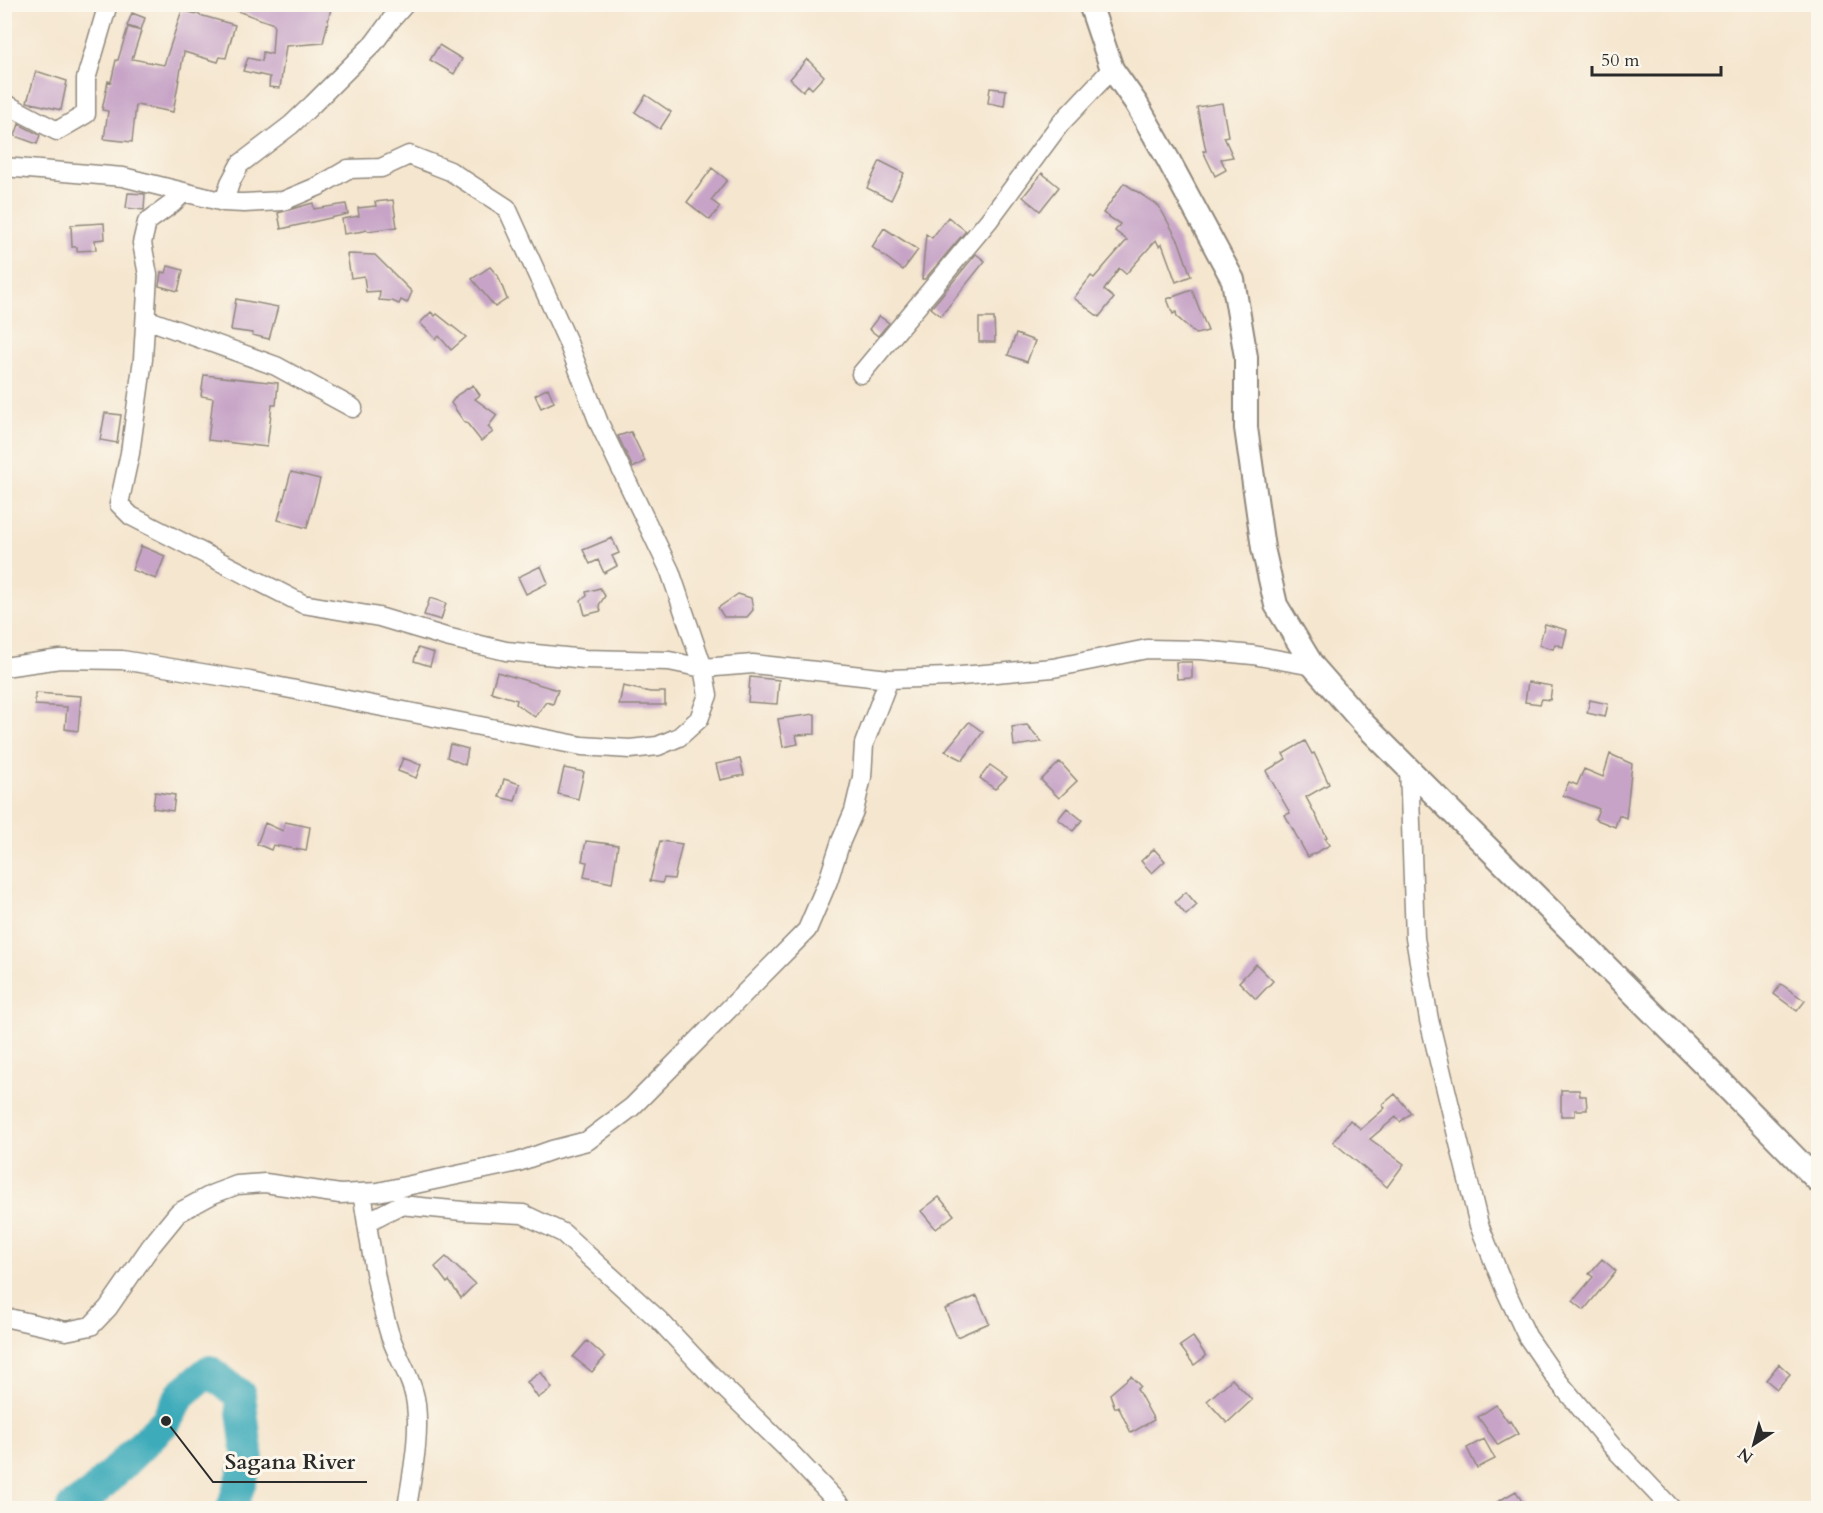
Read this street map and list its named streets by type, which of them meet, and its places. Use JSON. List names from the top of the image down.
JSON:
{
  "places": ["Sagana River"],
  "scale_bar": "50 m",
  "north": "bottom left"
}
